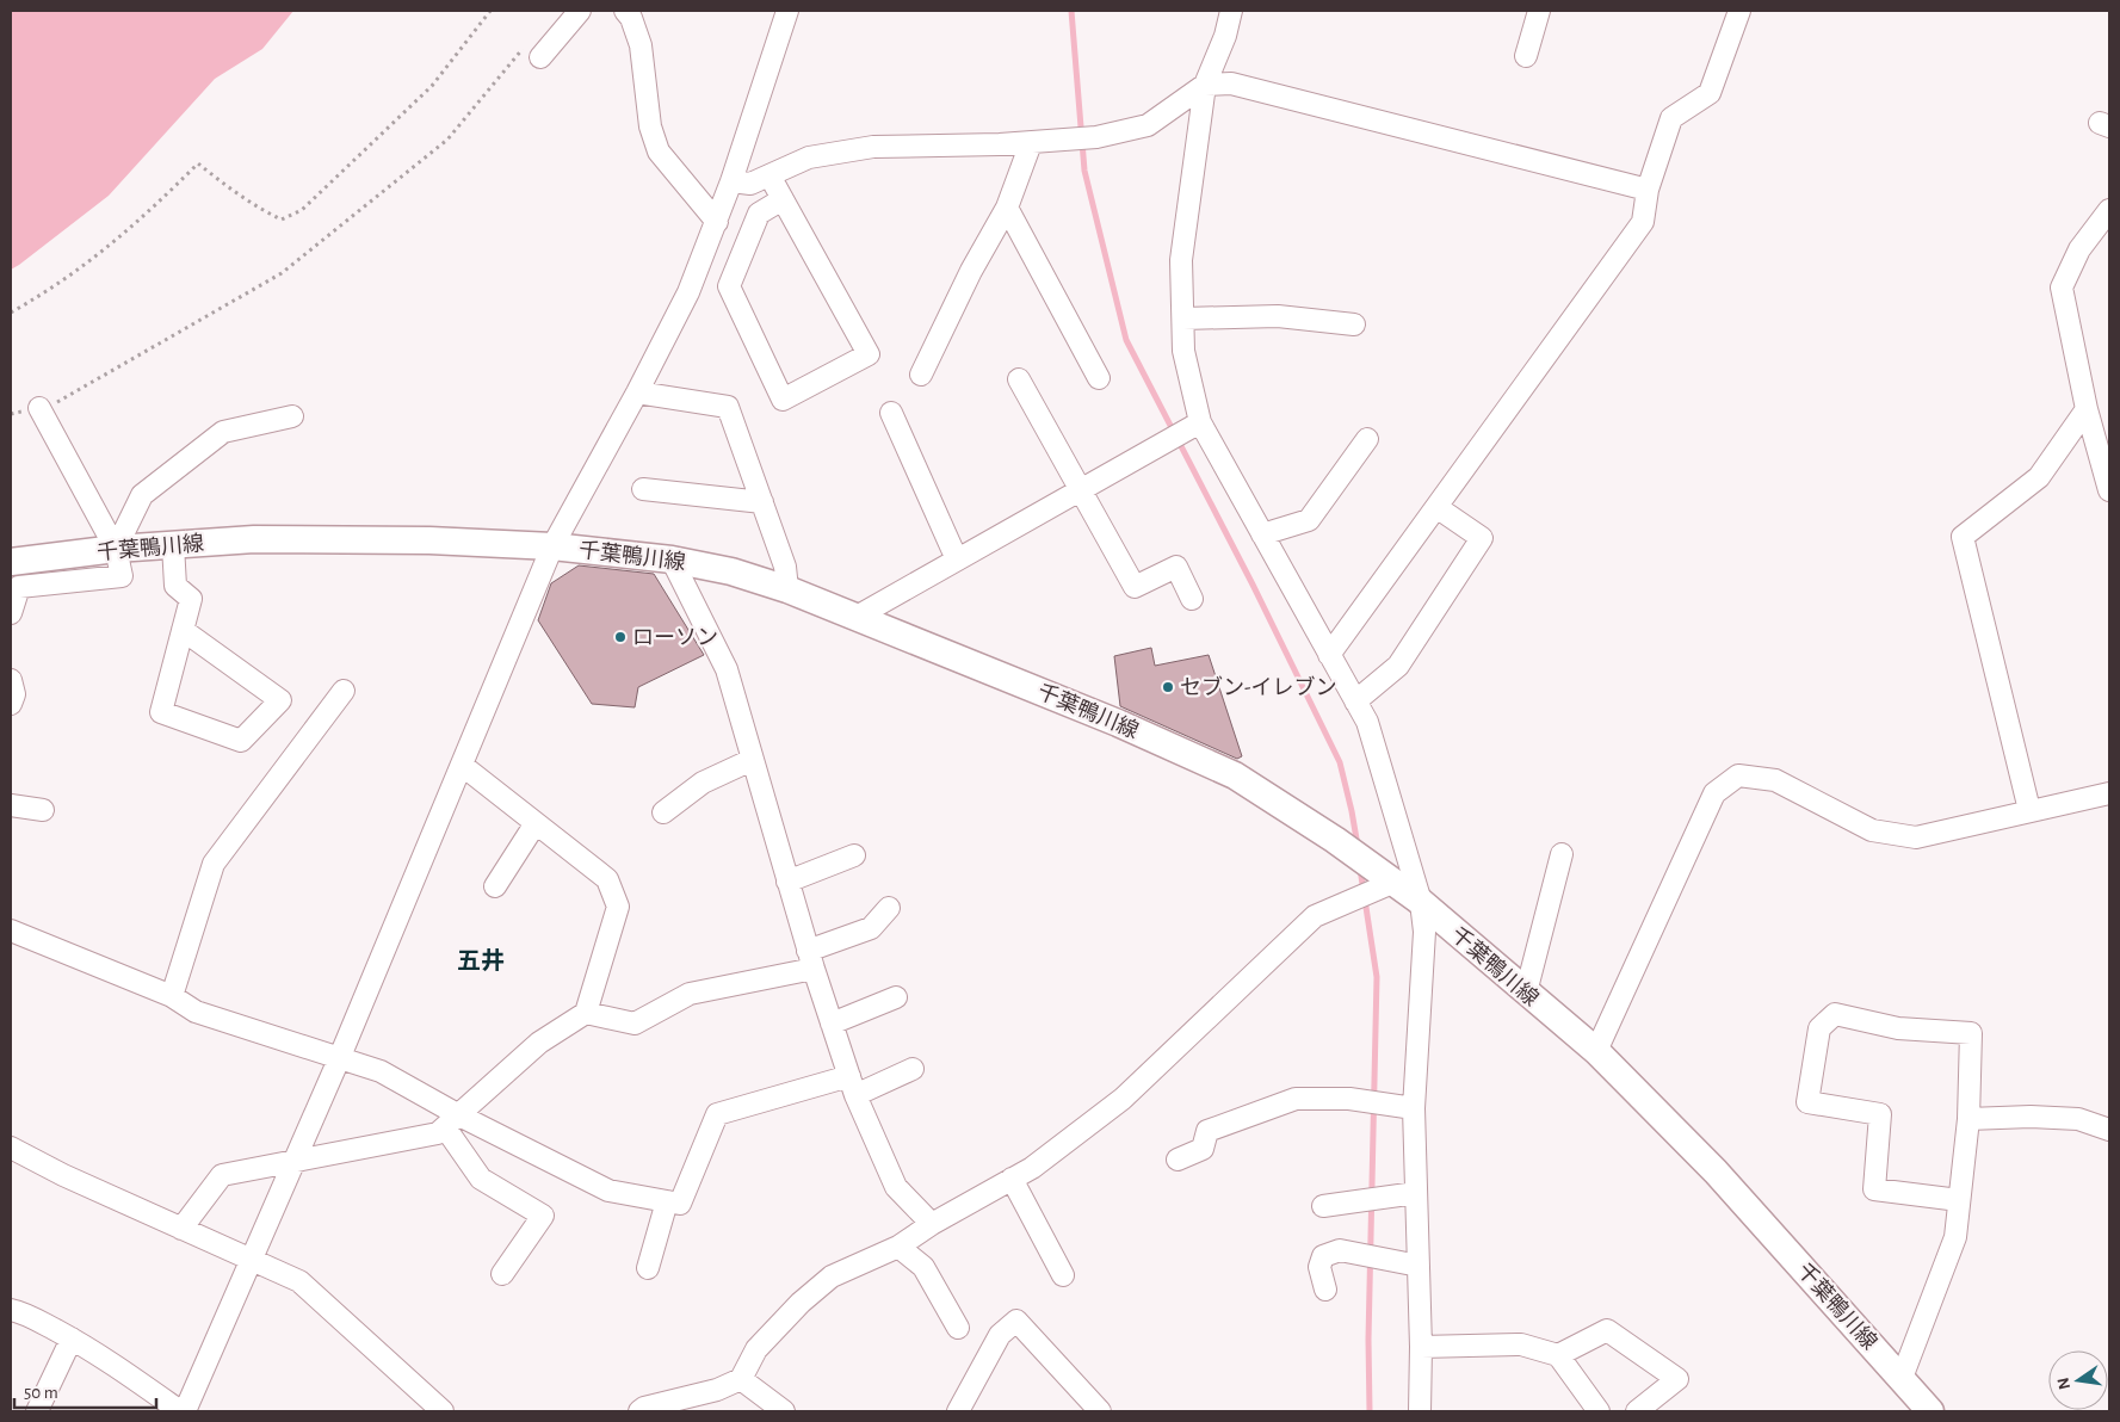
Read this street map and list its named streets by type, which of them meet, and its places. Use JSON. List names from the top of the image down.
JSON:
{
  "streets": {
    "main road": ["千葉鴨川線"]
  },
  "districts": ["五井"],
  "places": ["ローソン", "セブン-イレブン"],
  "scale_bar": "50 m",
  "north": "left"
}
